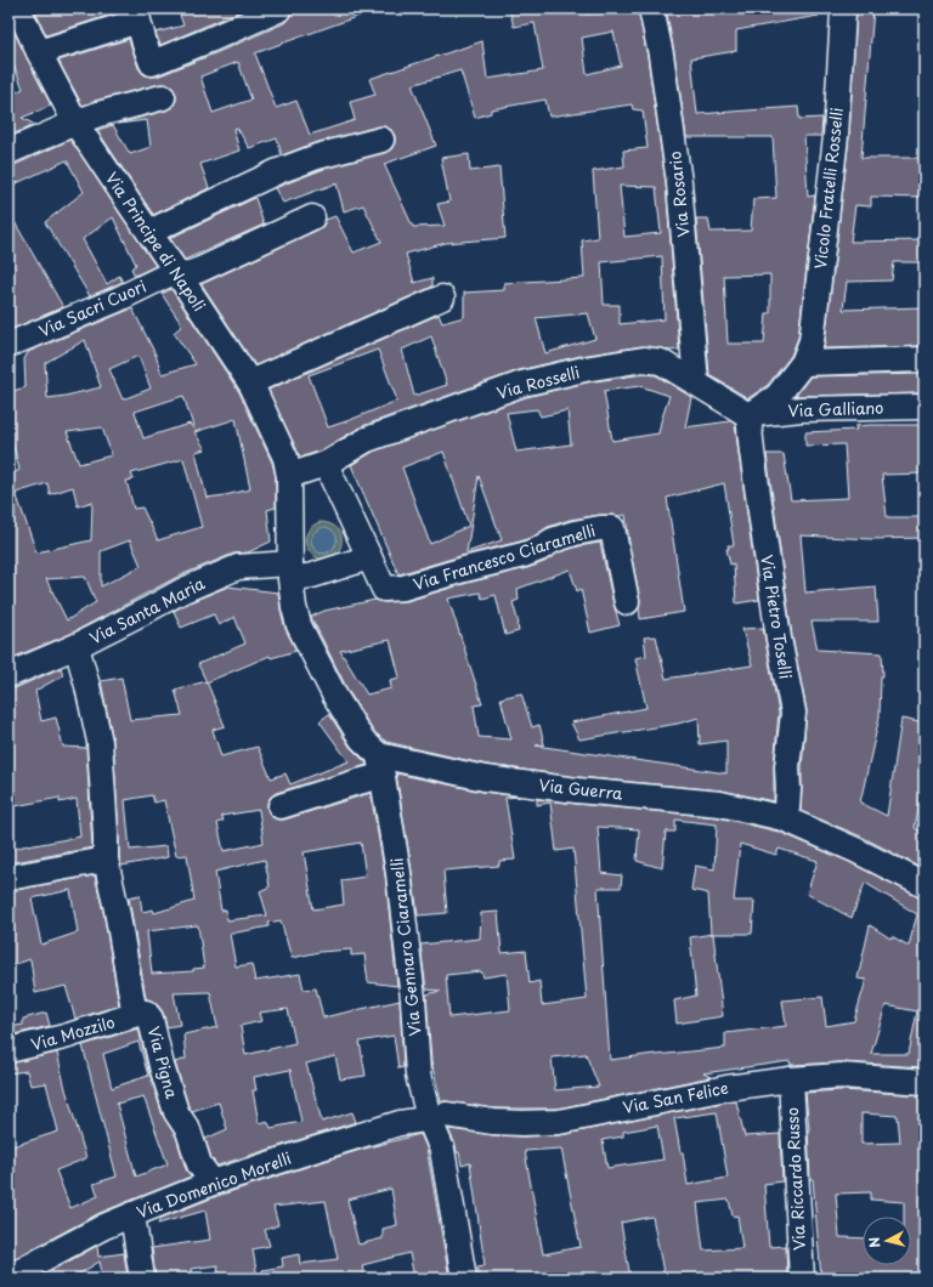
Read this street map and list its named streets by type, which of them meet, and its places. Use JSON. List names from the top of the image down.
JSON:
{
  "streets": {
    "street": [
      "Vicolo Fratelli Rosselli",
      "Via Rosario",
      "Via Principe di Napoli",
      "Via Sacri Cuori",
      "Via Rosselli",
      "Via Galliano",
      "Via Francesco Ciaramelli",
      "Via Santa Maria",
      "Via Pietro Toselli",
      "Via Guerra",
      "Via Gennaro Ciaramelli",
      "Via Mozzilo",
      "Via Pigna",
      "Via San Felice",
      "Via Riccardo Russo",
      "Via Domenico Morelli"
    ]
  },
  "crossings": [
    ["Vicolo Fratelli Rosselli", "Via Rosselli"],
    ["Vicolo Fratelli Rosselli", "Via Galliano"],
    ["Vicolo Fratelli Rosselli", "Via Pietro Toselli"],
    ["Via Rosario", "Via Rosselli"],
    ["Via Principe di Napoli", "Via Sacri Cuori"],
    ["Via Principe di Napoli", "Via Rosselli"],
    ["Via Principe di Napoli", "Via Santa Maria"],
    ["Via Rosselli", "Via Galliano"],
    ["Via Rosselli", "Via Pietro Toselli"],
    ["Via Galliano", "Via Pietro Toselli"],
    ["Via Francesco Ciaramelli", "Via Santa Maria"],
    ["Via Santa Maria", "Via Pigna"],
    ["Via Pietro Toselli", "Via Guerra"],
    ["Via Guerra", "Via Gennaro Ciaramelli"],
    ["Via Gennaro Ciaramelli", "Via San Felice"],
    ["Via Gennaro Ciaramelli", "Via Domenico Morelli"],
    ["Via Mozzilo", "Via Pigna"],
    ["Via Pigna", "Via Domenico Morelli"],
    ["Via San Felice", "Via Riccardo Russo"],
    ["Via San Felice", "Via Domenico Morelli"]
  ],
  "north": "left"
}
